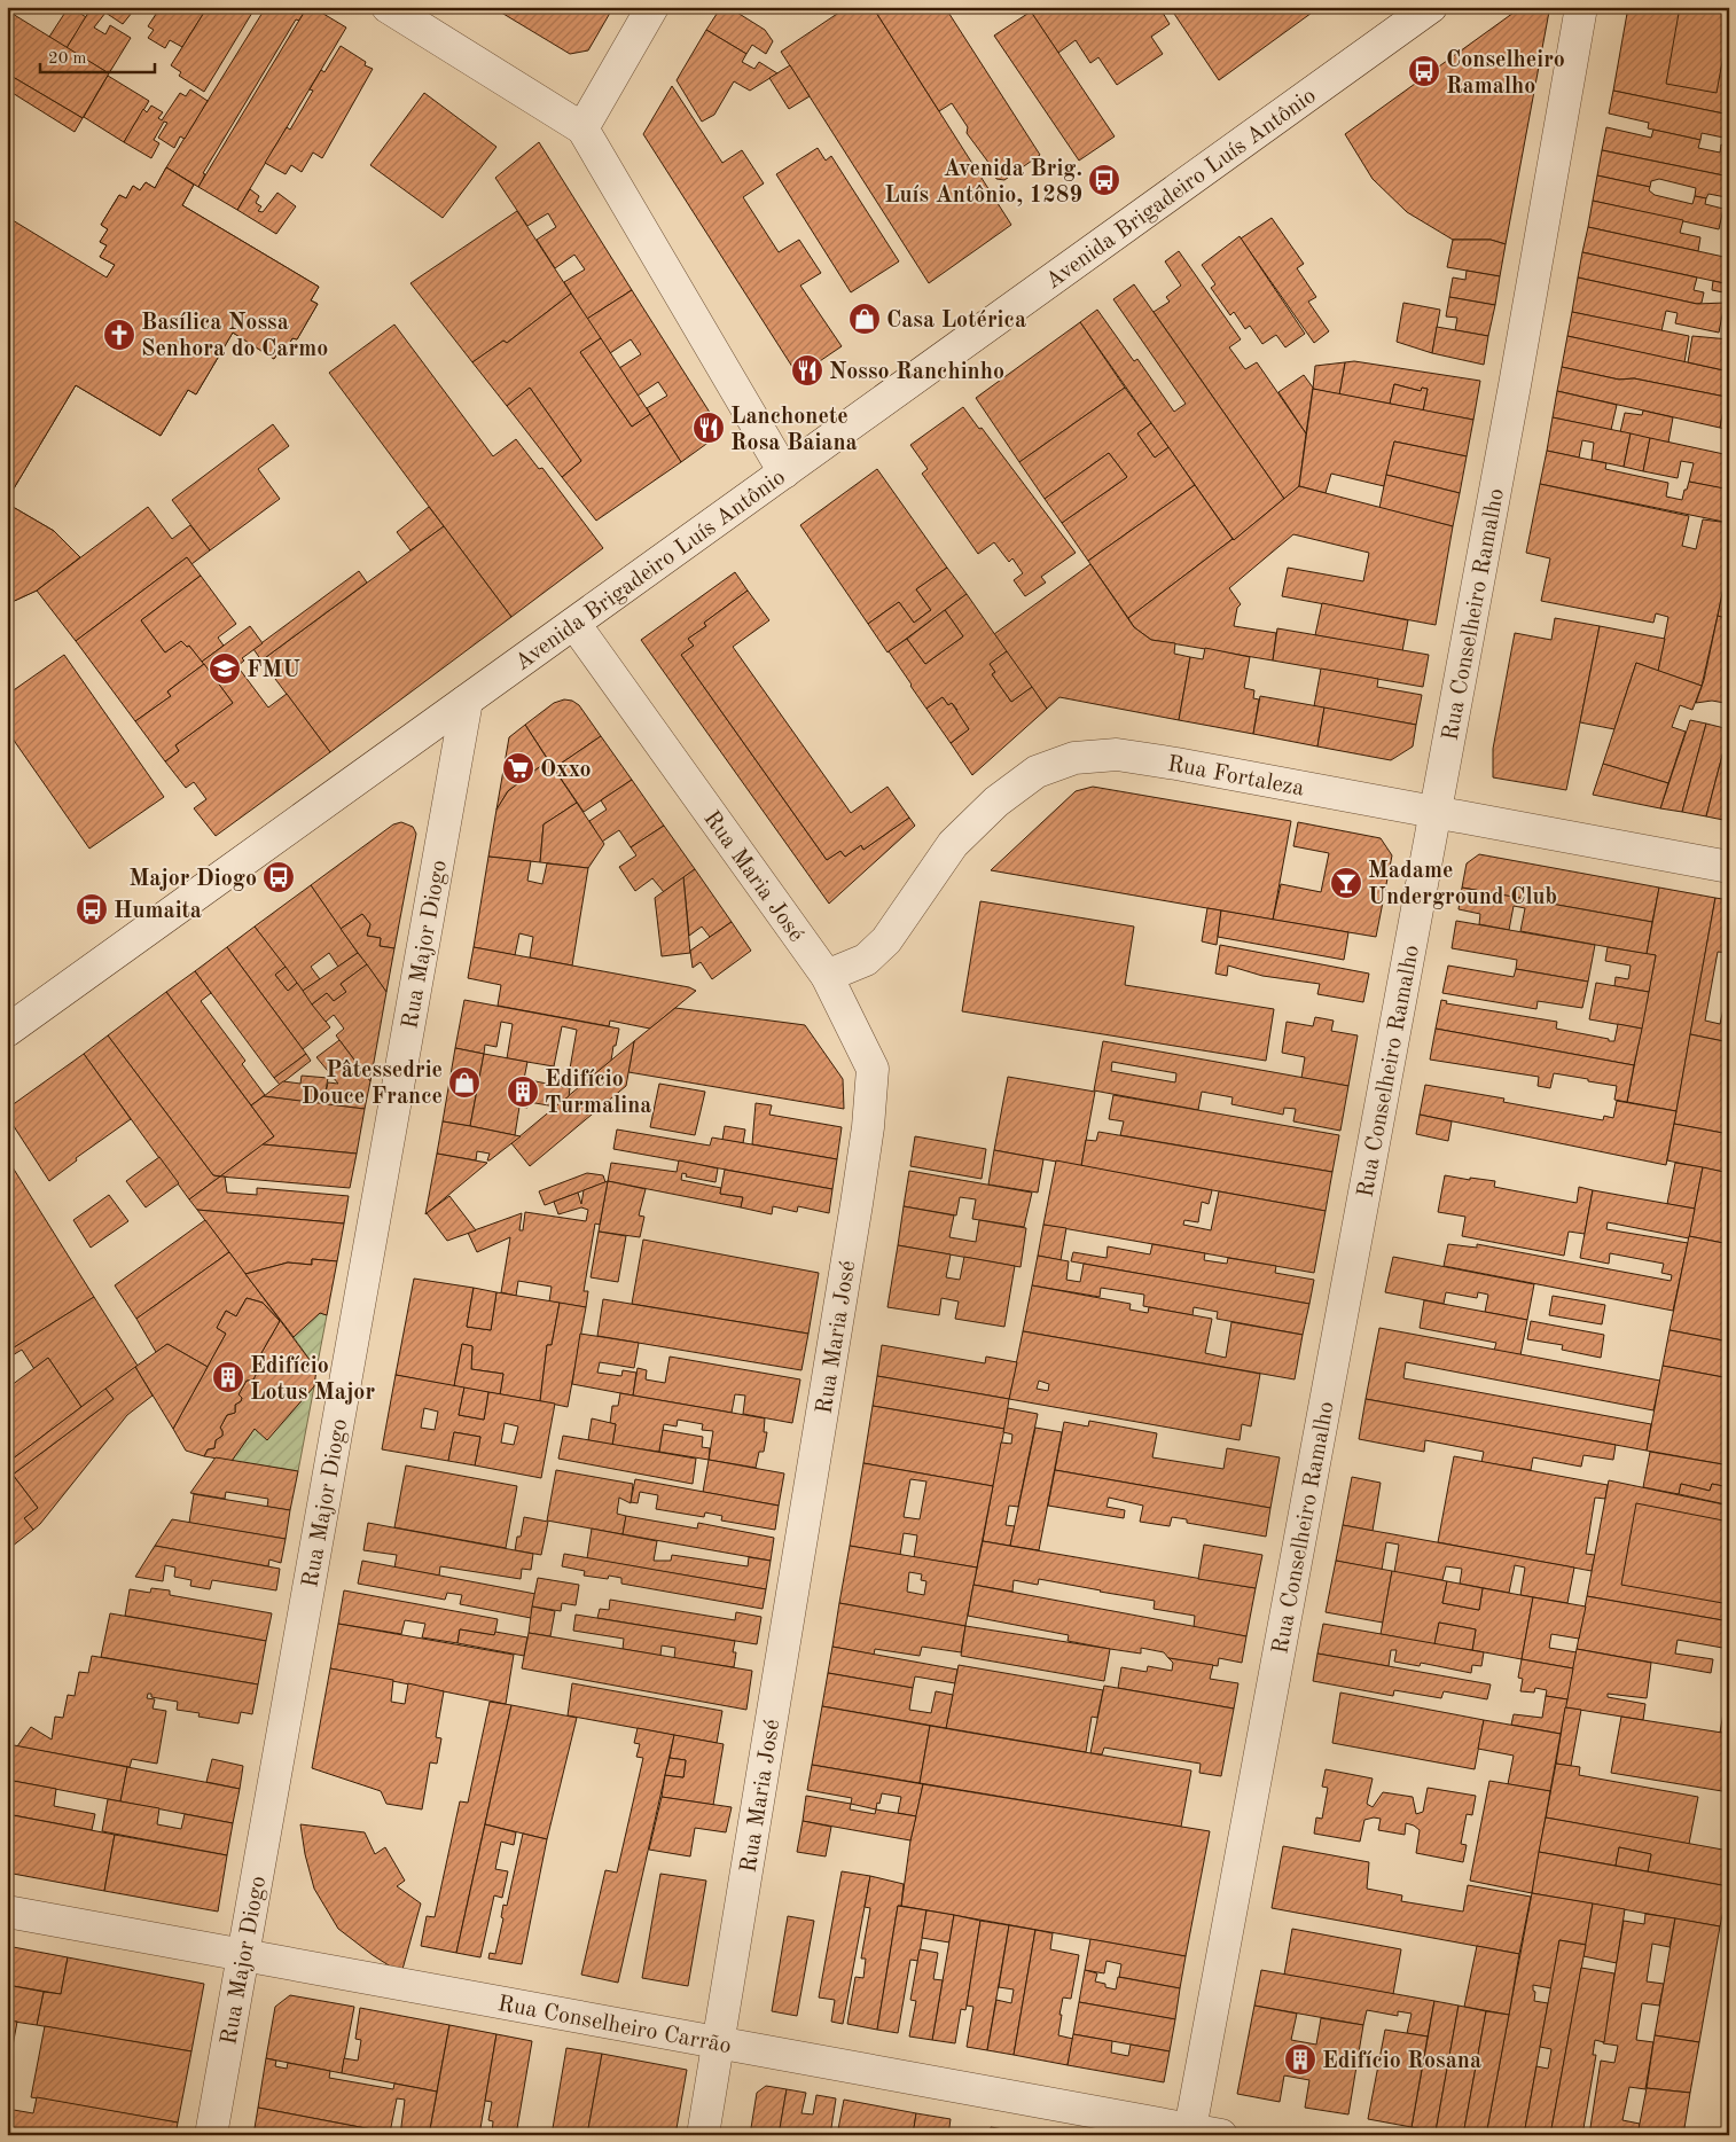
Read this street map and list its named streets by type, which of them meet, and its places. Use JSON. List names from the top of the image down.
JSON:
{
  "streets": {
    "street": [
      "Avenida Brigadeiro Luís Antônio",
      "Rua Conselheiro Ramalho",
      "Rua Fortaleza",
      "Rua Maria José",
      "Rua Major Diogo",
      "Rua Conselheiro Carrão"
    ]
  },
  "crossings": [
    ["Avenida Brigadeiro Luís Antônio", "Rua Maria José"],
    ["Avenida Brigadeiro Luís Antônio", "Rua Major Diogo"],
    ["Rua Conselheiro Ramalho", "Rua Fortaleza"],
    ["Rua Conselheiro Ramalho", "Rua Conselheiro Carrão"],
    ["Rua Fortaleza", "Rua Maria José"],
    ["Rua Maria José", "Rua Conselheiro Carrão"],
    ["Rua Major Diogo", "Rua Conselheiro Carrão"]
  ],
  "places": {
    "bus stop": [
      "Conselheiro Ramalho",
      "Avenida Brig. Luís Antônio, 1289",
      "Major Diogo",
      "Humaita"
    ],
    "shop": ["Casa Lotérica", "Pâtessedrie Douce France"],
    "church": ["Basílica Nossa Senhora do Carmo"],
    "restaurant": ["Nosso Ranchinho", "Lanchonete Rosa Baiana"],
    "school or university": ["FMU"],
    "supermarket": ["Oxxo"],
    "bar": ["Madame Underground Club"],
    "building": ["Edifício Turmalina", "Edifício Lotus Major", "Edifício Rosana"]
  },
  "scale_bar": "20 m"
}
